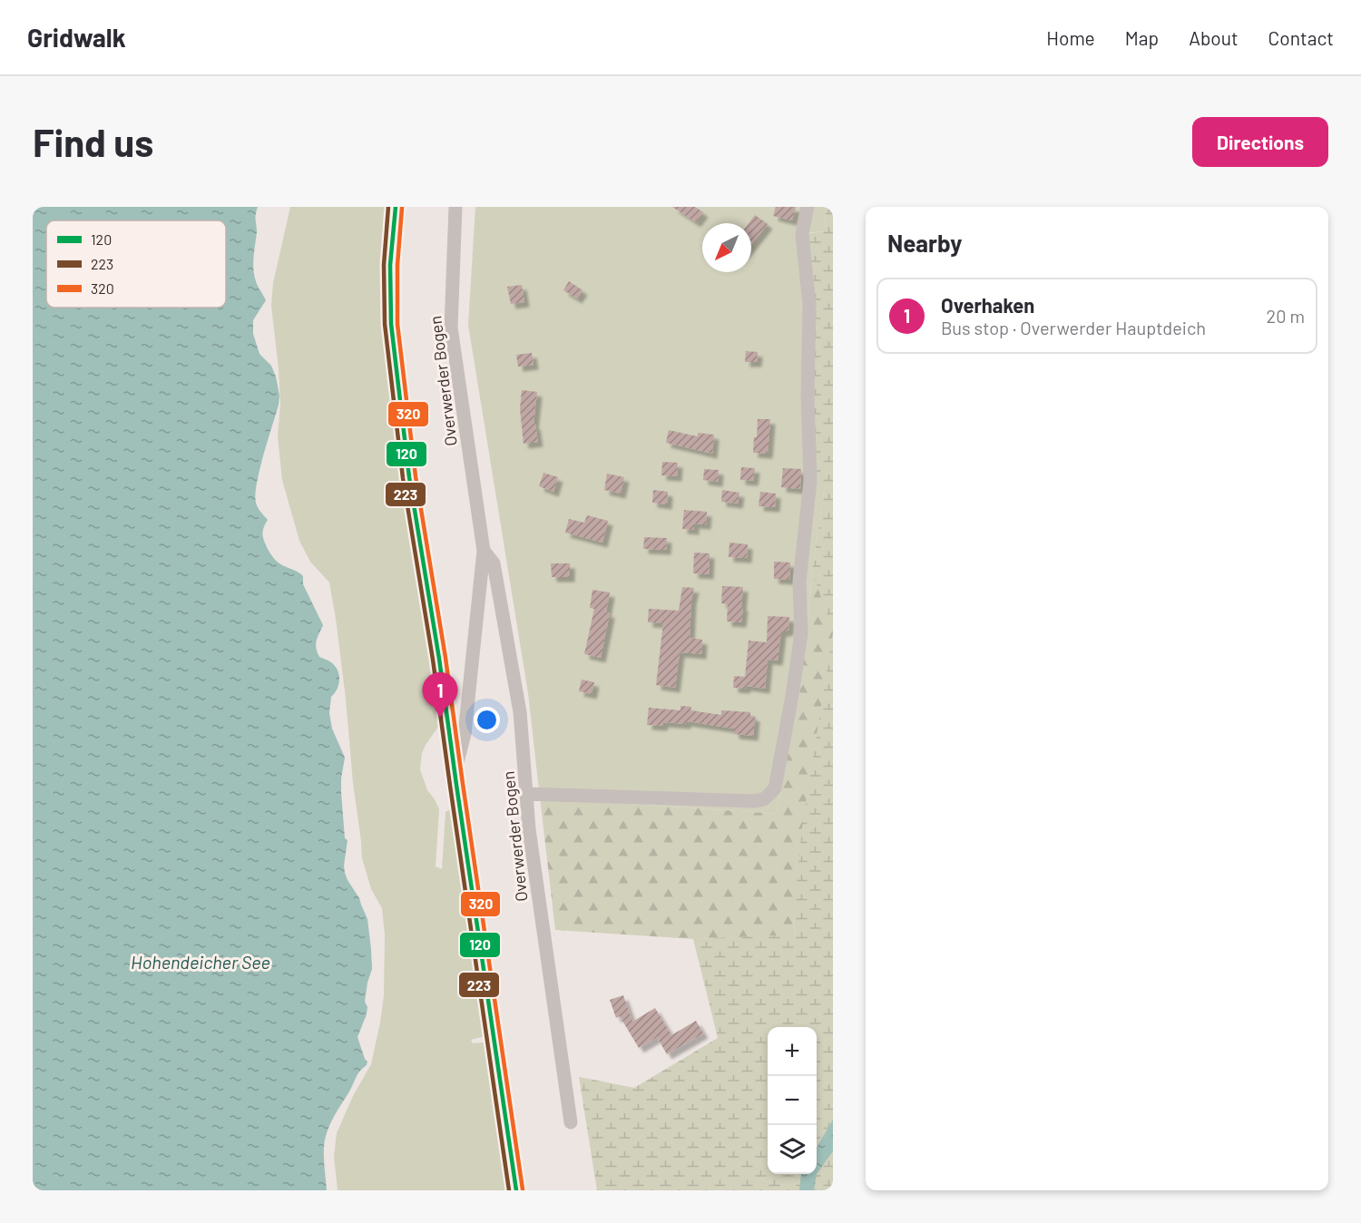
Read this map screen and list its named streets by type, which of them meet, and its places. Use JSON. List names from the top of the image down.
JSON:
{
  "streets": {
    "street": ["Overwerder Bogen"]
  },
  "water": ["Hohendeicher See"],
  "lines": ["transit line 120", "transit line 223", "transit line 320"],
  "legend": ["120", "223", "320"],
  "north": "bottom left",
  "page": {
    "header": "Gridwalk",
    "nav": [
      "Home",
      "Map",
      "About",
      "Contact"
    ],
    "buttons": "Directions",
    "title": "Find us",
    "heading": "Nearby",
    "list": [
      {
        "mark": "1",
        "name": "Overhaken",
        "note": "Bus stop · Overwerder Hauptdeich",
        "value": "20 m"
      }
    ],
    "pins": "1",
    "map_buttons": ["+", "−"]
  }
}
